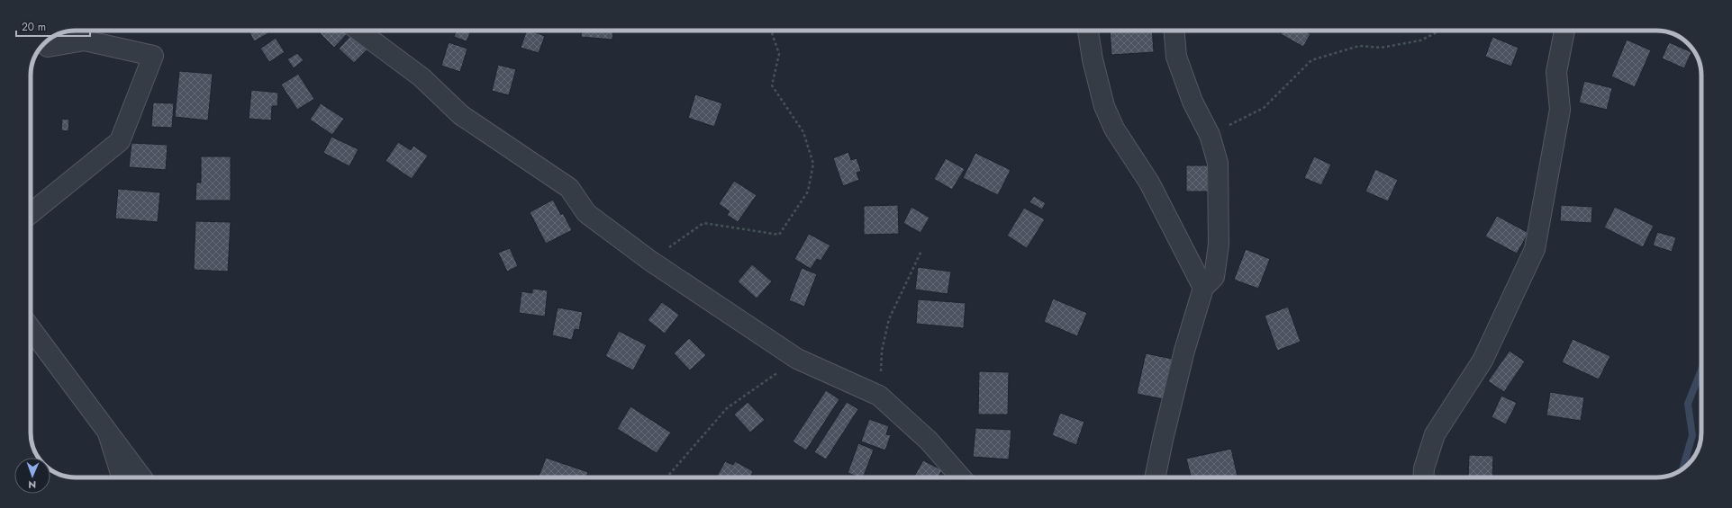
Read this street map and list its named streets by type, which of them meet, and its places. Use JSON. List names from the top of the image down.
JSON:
{
  "scale_bar": "20 m",
  "north": "bottom"
}
